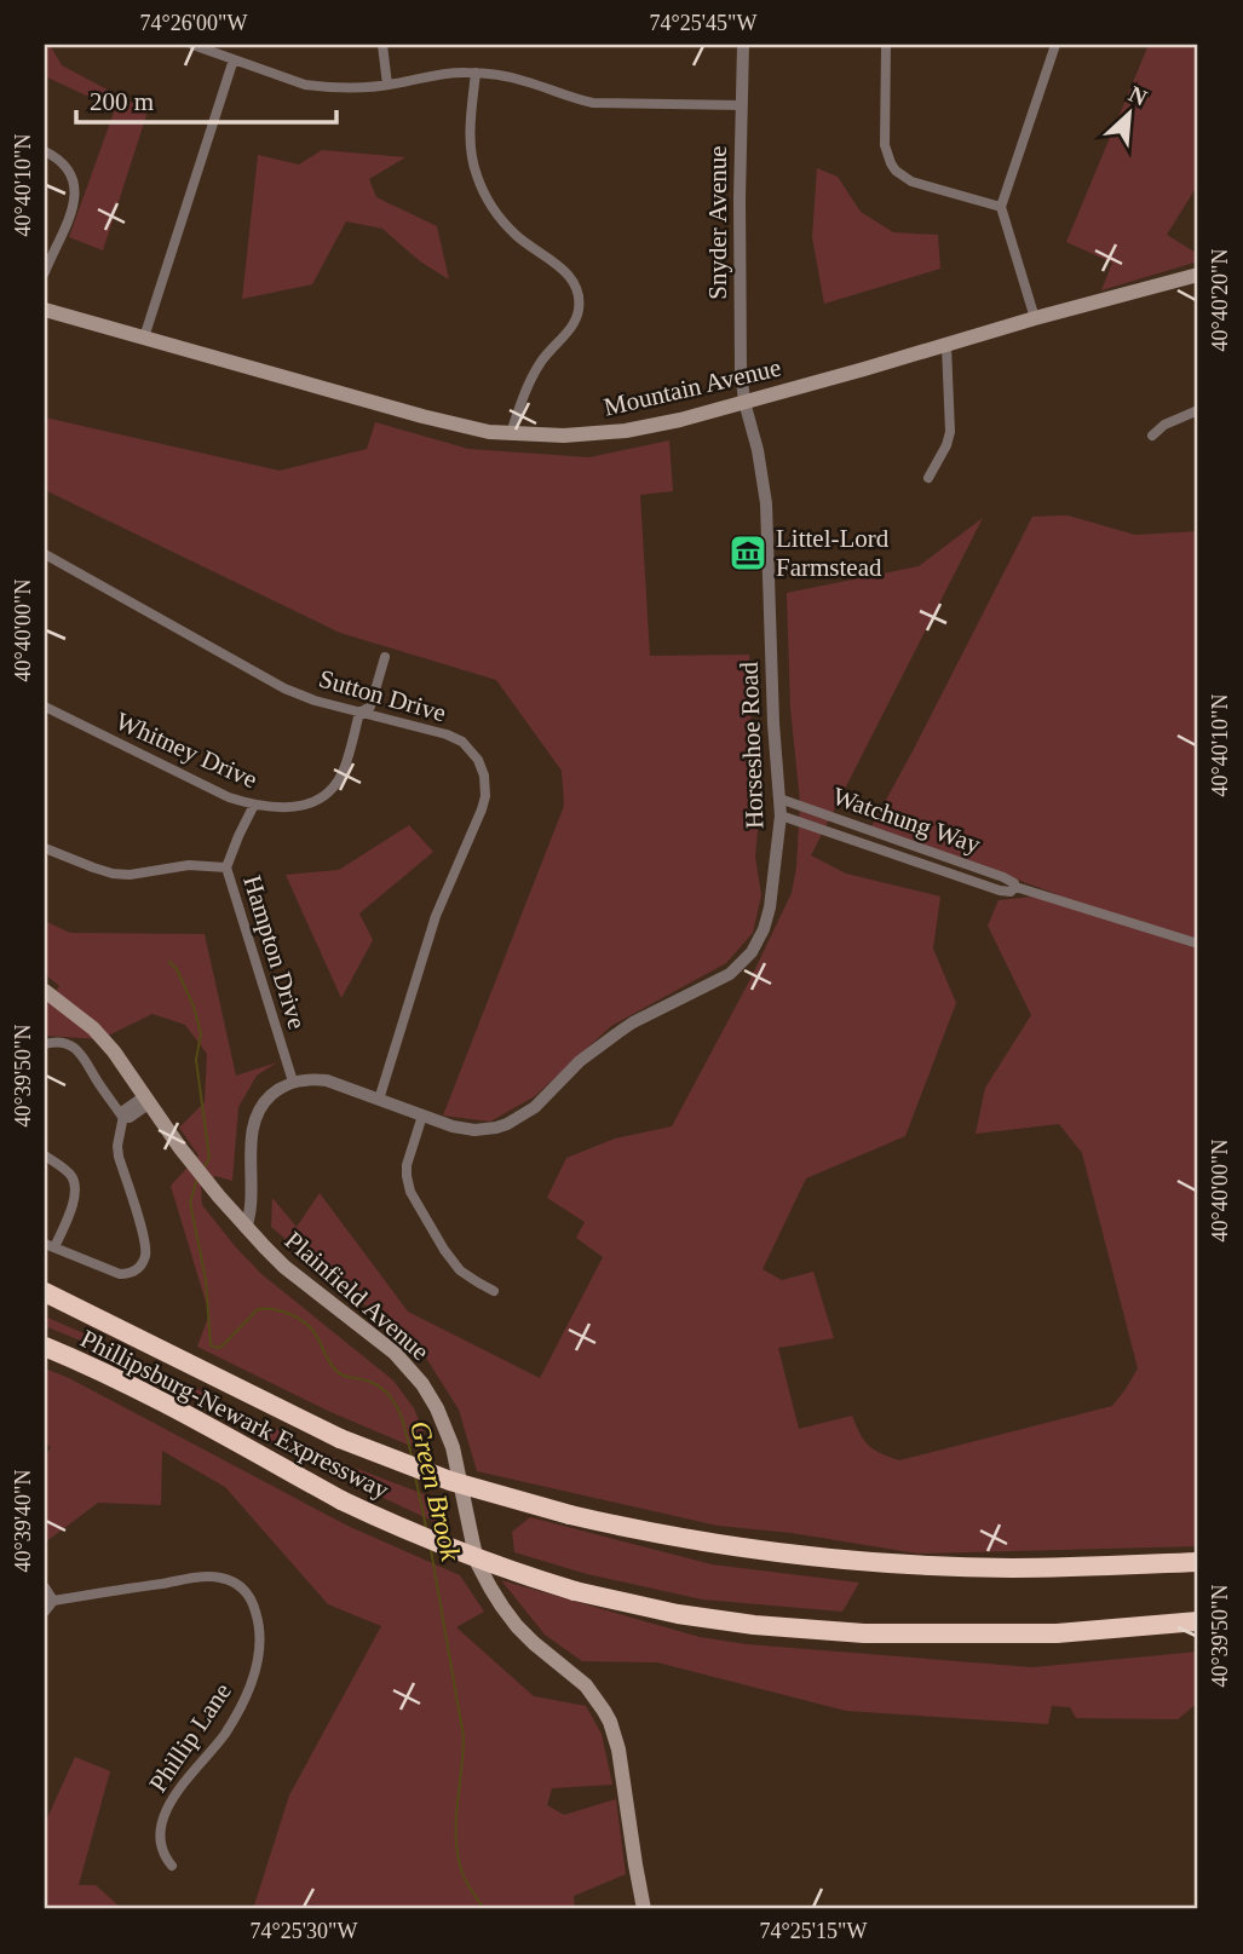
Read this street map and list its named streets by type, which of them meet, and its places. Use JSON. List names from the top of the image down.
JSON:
{
  "streets": {
    "highway": ["Phillipsburg-Newark Expressway"],
    "main road": ["Mountain Avenue", "Plainfield Avenue"],
    "street": [
      "Snyder Avenue",
      "Sutton Drive",
      "Horseshoe Road",
      "Whitney Drive",
      "Watchung Way",
      "Hampton Drive",
      "Phillip Lane"
    ]
  },
  "crossings": [
    ["Snyder Avenue", "Mountain Avenue"],
    ["Snyder Avenue", "Horseshoe Road"],
    ["Mountain Avenue", "Horseshoe Road"],
    ["Sutton Drive", "Horseshoe Road"],
    ["Sutton Drive", "Whitney Drive"],
    ["Horseshoe Road", "Watchung Way"],
    ["Horseshoe Road", "Hampton Drive"]
  ],
  "water": ["Green Brook"],
  "places": {
    "museum": ["Littel-Lord Farmstead"]
  },
  "scale_bar": "200 m",
  "north": "top right",
  "coordinates": [
    "74°26'00\"W",
    "74°25'45\"W",
    "40°40'10\"N",
    "40°40'20\"N",
    "40°40'00\"N",
    "40°39'50\"N",
    "40°39'40\"N",
    "74°25'30\"W",
    "74°25'15\"W"
  ]
}
